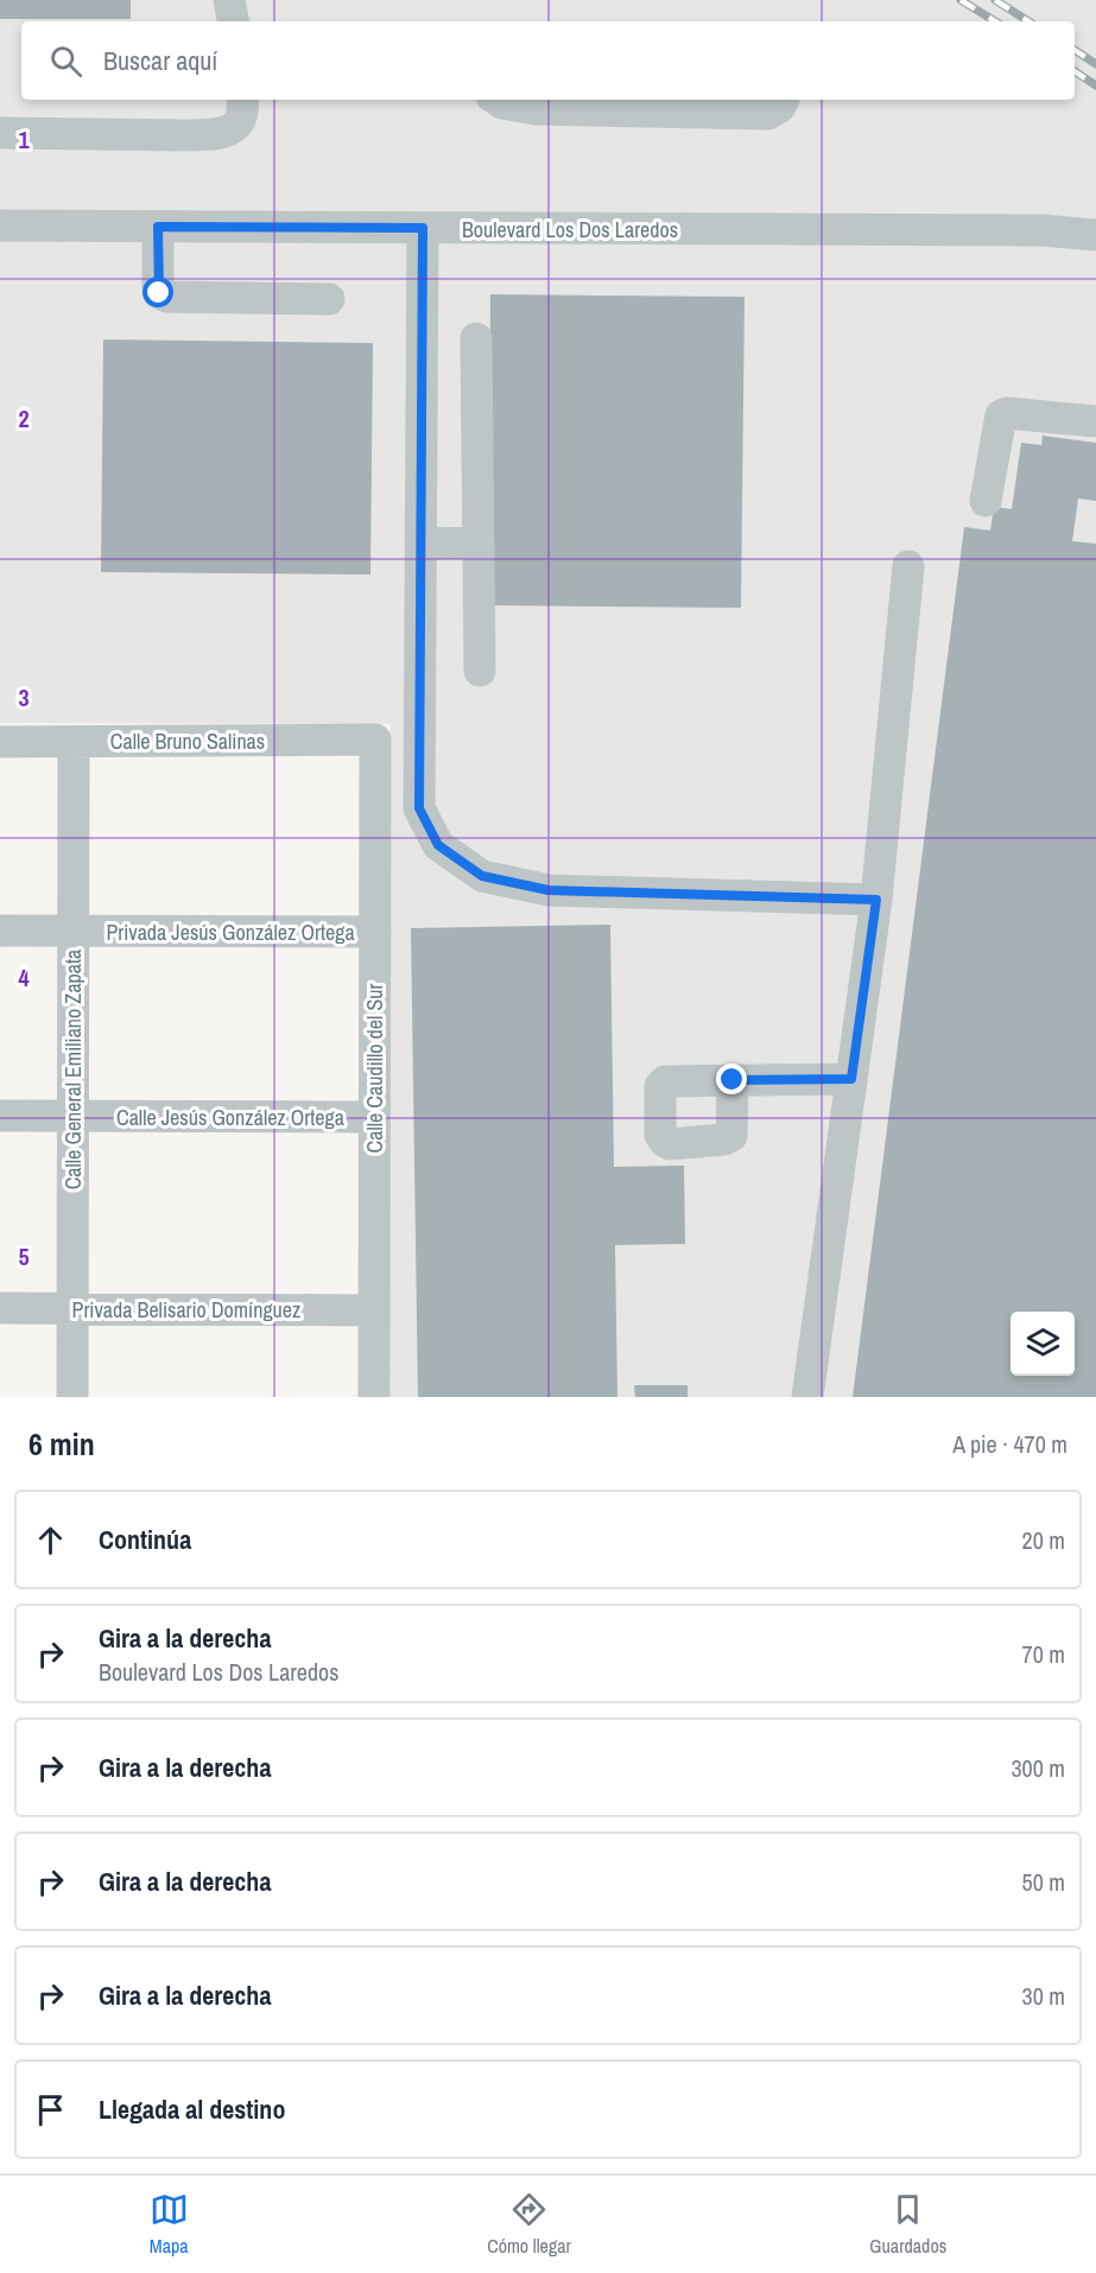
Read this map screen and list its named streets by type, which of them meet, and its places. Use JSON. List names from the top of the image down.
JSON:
{
  "streets": {
    "street": [
      "Boulevard Los Dos Laredos",
      "Calle Bruno Salinas",
      "Privada Jesús González Ortega",
      "Calle Caudillo del Sur",
      "Calle General Emiliano Zapata",
      "Calle Jesús González Ortega",
      "Privada Belisario Domínguez"
    ]
  },
  "crossings": [
    ["Calle Bruno Salinas", "Calle Caudillo del Sur"],
    ["Calle Bruno Salinas", "Calle General Emiliano Zapata"],
    ["Privada Jesús González Ortega", "Calle Caudillo del Sur"],
    ["Privada Jesús González Ortega", "Calle General Emiliano Zapata"],
    ["Calle Caudillo del Sur", "Calle Jesús González Ortega"],
    ["Calle Caudillo del Sur", "Privada Belisario Domínguez"],
    ["Calle General Emiliano Zapata", "Calle Jesús González Ortega"],
    ["Calle General Emiliano Zapata", "Privada Belisario Domínguez"]
  ],
  "page": {
    "search": "Buscar aquí",
    "heading": ["6 min", "A pie · 470 m"],
    "list": [
      ["Continúa", "20 m"],
      ["Gira a la derecha", "Boulevard Los Dos Laredos", "70 m"],
      ["Gira a la derecha", "300 m"],
      ["Gira a la derecha", "50 m"],
      ["Gira a la derecha", "30 m"],
      "Llegada al destino"
    ],
    "nav": ["Mapa", "Cómo llegar", "Guardados"]
  },
  "grid": {
    "rows": [
      "1",
      "2",
      "3",
      "4",
      "5"
    ]
  }
}
